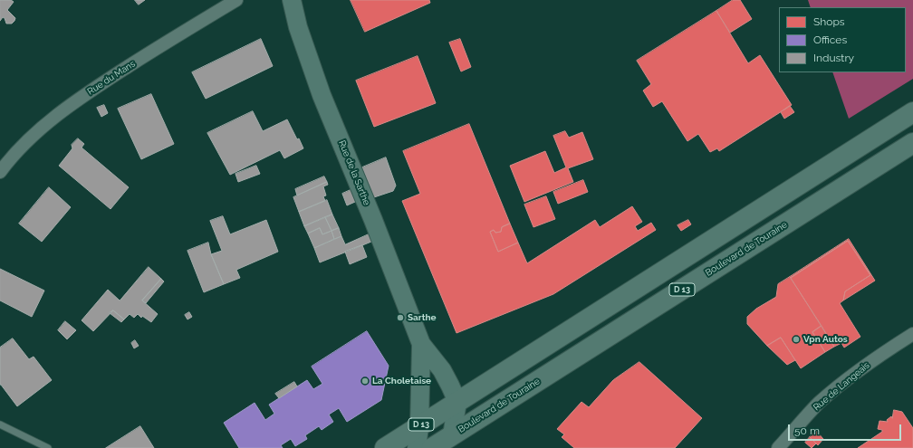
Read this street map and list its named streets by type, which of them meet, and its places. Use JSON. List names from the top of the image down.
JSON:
{
  "streets": {
    "main road": ["Boulevard de Touraine", "D 13"],
    "street": ["Rue du Mans", "Rue de la Sarthe", "Rue de Langeais"]
  },
  "crossings": [
    ["Rue de la Sarthe", "D 13"],
    ["Boulevard de Touraine", "D 13"]
  ],
  "places": ["Sarthe", "Vpn Autos", "La Choletaise"],
  "legend": ["Shops", "Offices", "Industry"],
  "scale_bar": "50 m"
}
